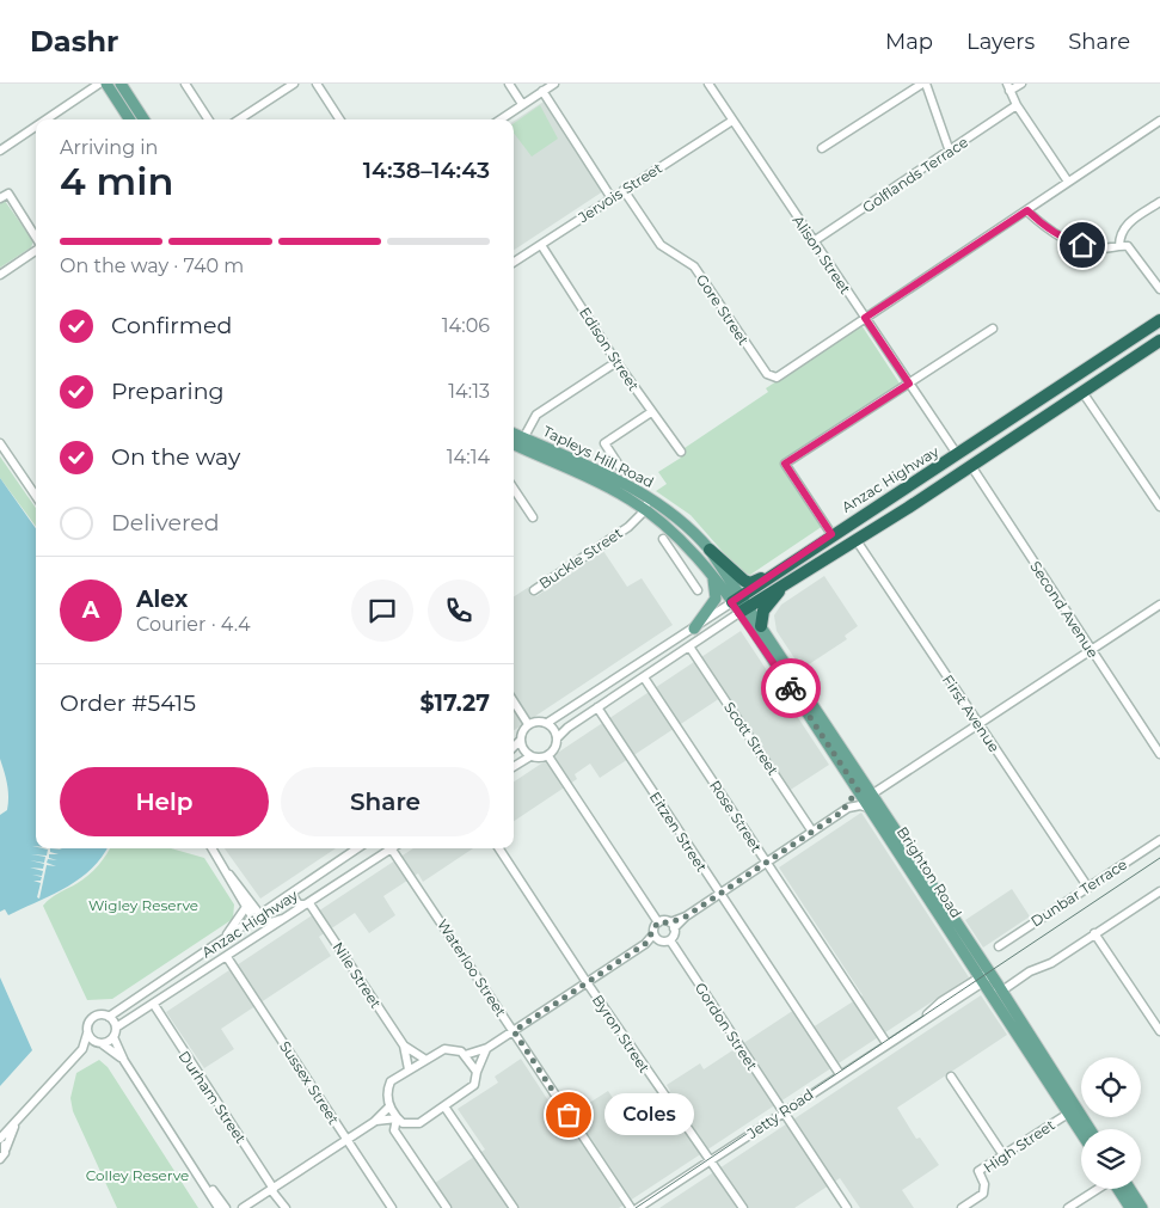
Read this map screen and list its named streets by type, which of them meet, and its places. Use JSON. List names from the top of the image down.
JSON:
{
  "streets": {
    "highway": ["Anzac Highway"],
    "main road": ["Tapleys Hill Road", "Brighton Road"],
    "street": [
      "Golflands Terrace",
      "Jervois Street",
      "Alison Street",
      "Gore Street",
      "Edison Street",
      "Buckle Street",
      "Second Avenue",
      "First Avenue",
      "Scott Street",
      "Rose Street",
      "Eitzen Street",
      "Dunbar Terrace",
      "Waterloo Street",
      "Nile Street",
      "Gordon Street",
      "Byron Street",
      "Sussex Street",
      "Durham Street",
      "Jetty Road",
      "High Street"
    ]
  },
  "crossings": [
    ["Golflands Terrace", "Alison Street"],
    ["Jervois Street", "Alison Street"],
    ["Jervois Street", "Gore Street"],
    ["Jervois Street", "Edison Street"],
    ["Alison Street", "Gore Street"],
    ["Alison Street", "Anzac Highway"],
    ["Tapleys Hill Road", "Anzac Highway"],
    ["Tapleys Hill Road", "Buckle Street"],
    ["Anzac Highway", "Waterloo Street"],
    ["Anzac Highway", "Nile Street"],
    ["Anzac Highway", "Sussex Street"],
    ["Anzac Highway", "Durham Street"],
    ["First Avenue", "Dunbar Terrace"],
    ["Rose Street", "Jetty Road"],
    ["Eitzen Street", "Jetty Road"],
    ["Brighton Road", "Jetty Road"],
    ["Brighton Road", "High Street"],
    ["Gordon Street", "Jetty Road"],
    ["Byron Street", "Jetty Road"]
  ],
  "parks": ["Wigley Reserve", "Colley Reserve"],
  "places": ["Coles"],
  "page": {
    "header": "Dashr",
    "nav": ["Map", "Layers", "Share"],
    "heading": ["4 min", "Arriving in", "14:38–14:43"],
    "panel": [
      "Alex",
      "Courier · 4.4",
      "Order #5415",
      "$17.27"
    ],
    "bar": "On the way · 740 m",
    "list": [
      ["Confirmed", "14:06"],
      ["Preparing", "14:13"],
      ["On the way", "14:14"],
      "Delivered"
    ],
    "round": "A",
    "buttons": ["Help", "Share"],
    "bubble": "Coles"
  }
}
